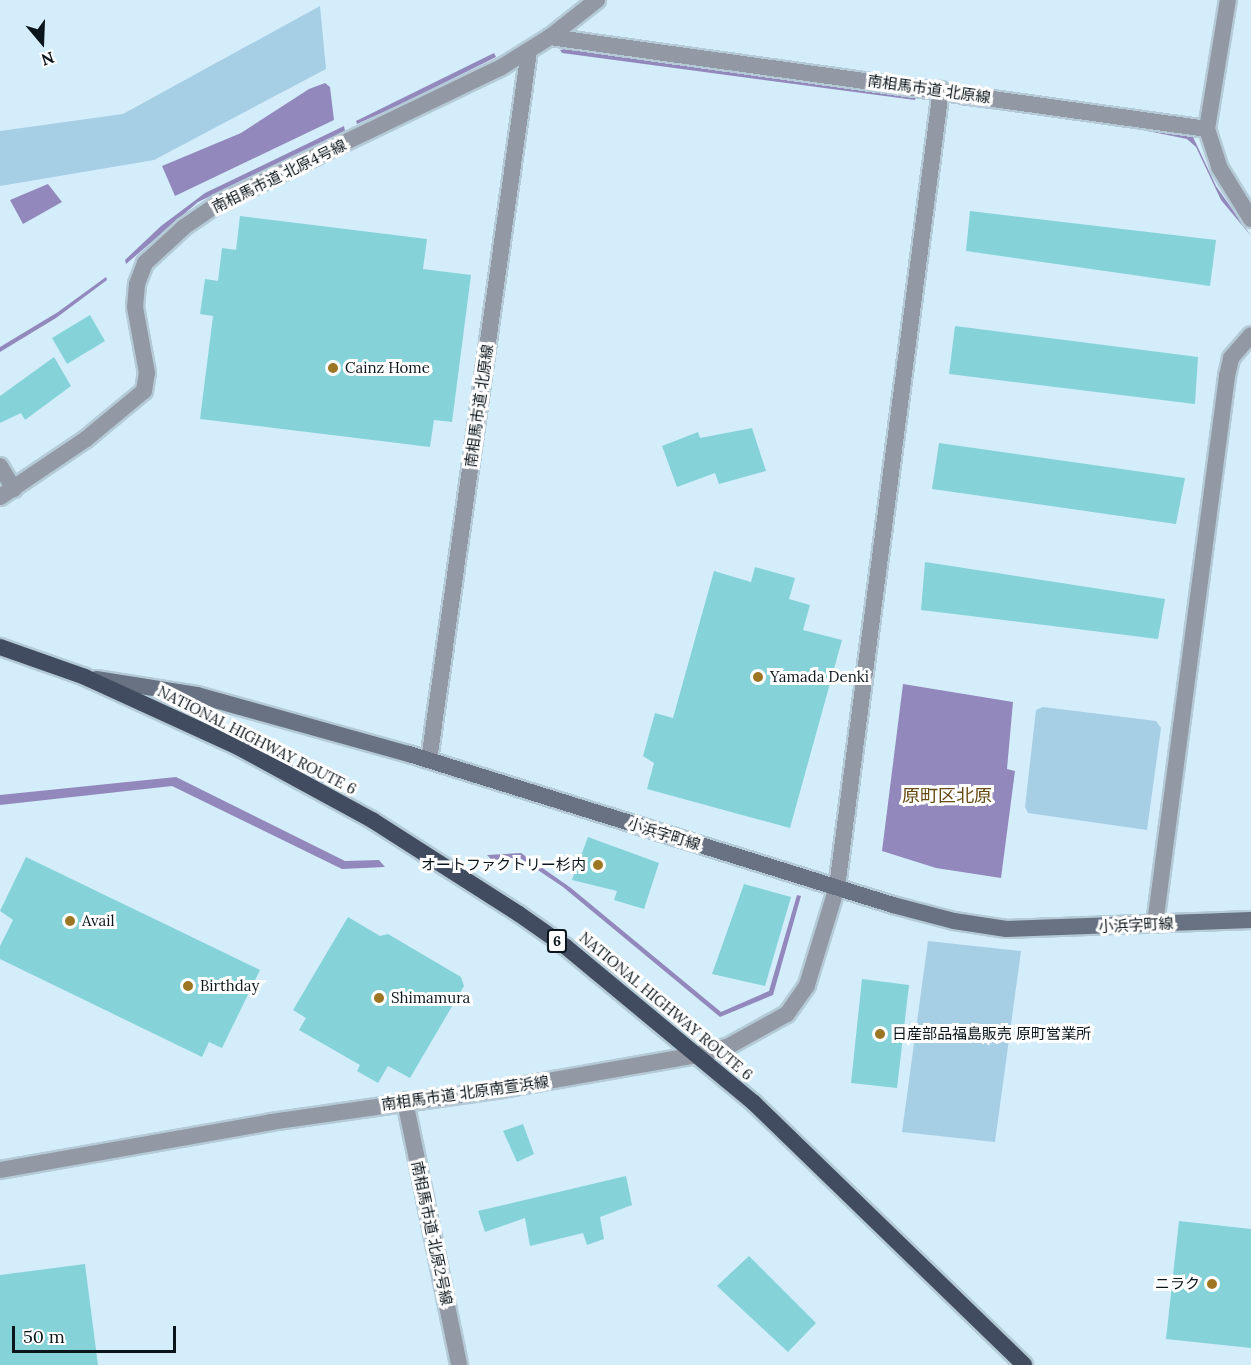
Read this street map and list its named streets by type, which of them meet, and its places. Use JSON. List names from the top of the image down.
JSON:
{
  "streets": {
    "highway": ["NATIONAL HIGHWAY ROUTE 6", "6"],
    "main road": ["小浜字町線"],
    "street": [
      "南相馬市道 北原線",
      "南相馬市道 北原4号線",
      "南相馬市道 北原南萱浜線",
      "南相馬市道 北原2号線"
    ]
  },
  "crossings": [
    ["南相馬市道 北原線", "南相馬市道 北原4号線"],
    ["南相馬市道 北原線", "小浜字町線"],
    ["南相馬市道 北原線", "南相馬市道 北原南萱浜線"],
    ["NATIONAL HIGHWAY ROUTE 6", "小浜字町線"],
    ["NATIONAL HIGHWAY ROUTE 6", "南相馬市道 北原南萱浜線"],
    ["小浜字町線", "南相馬市道 北原南萱浜線"],
    ["南相馬市道 北原南萱浜線", "南相馬市道 北原2号線"]
  ],
  "districts": ["原町区北原"],
  "places": [
    "Cainz Home",
    "Yamada Denki",
    "オートファクトリー杉内",
    "Avail",
    "Birthday",
    "Shimamura",
    "日産部品福島販売 原町営業所",
    "ニラク"
  ],
  "scale_bar": "50 m",
  "north": "bottom"
}
